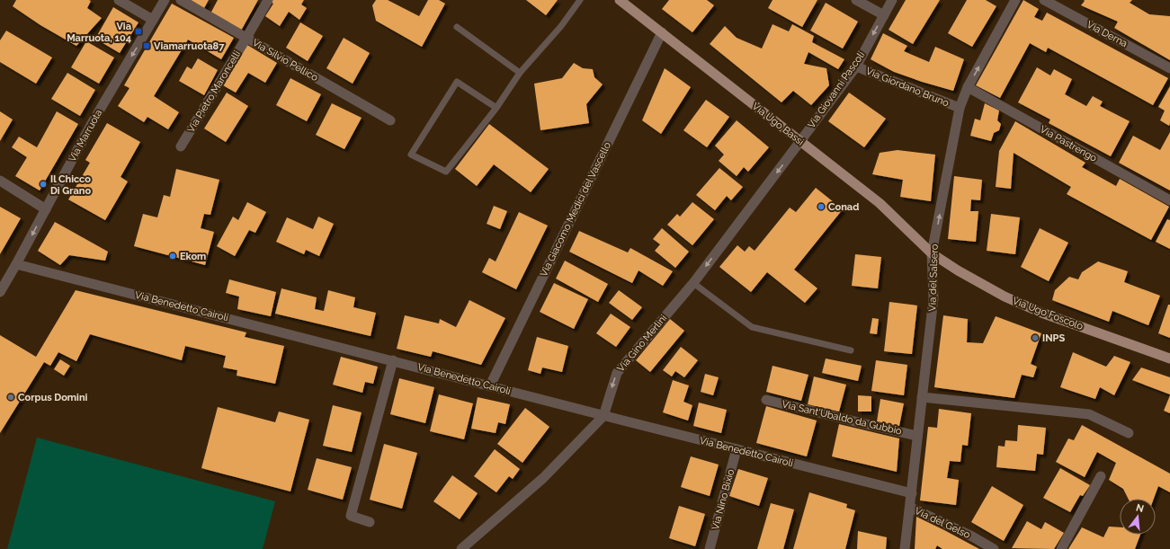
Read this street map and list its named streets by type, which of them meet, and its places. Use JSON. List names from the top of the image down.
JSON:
{
  "streets": {
    "main road": ["Via Ugo Bassi", "Via Ugo Foscolo"],
    "street": [
      "Via Derna",
      "Via Silvio Pellico",
      "Via Giordano Bruno",
      "Via Giovanni Pascoli",
      "Via Pietro Maroncelli",
      "Via Marruota",
      "Via Pastrengo",
      "Via Giacomo Medici del Vascello",
      "Via del Salsero",
      "Via Benedetto Cairoli",
      "Via Gino Merlini",
      "Via Sant'Ubaldo da Gubbio",
      "Via Nino Bixio",
      "Via del Gelso"
    ]
  },
  "crossings": [
    ["Via Silvio Pellico", "Via Pietro Maroncelli"],
    ["Via Giordano Bruno", "Via Giovanni Pascoli"],
    ["Via Giordano Bruno", "Via del Salsero"],
    ["Via Giovanni Pascoli", "Via Ugo Bassi"],
    ["Via Giovanni Pascoli", "Via Gino Merlini"],
    ["Via Ugo Bassi", "Via Giacomo Medici del Vascello"],
    ["Via Ugo Bassi", "Via del Salsero"],
    ["Via Ugo Bassi", "Via Ugo Foscolo"],
    ["Via Ugo Bassi", "Via Gino Merlini"],
    ["Via Marruota", "Via Benedetto Cairoli"],
    ["Via Pastrengo", "Via del Salsero"],
    ["Via Giacomo Medici del Vascello", "Via Benedetto Cairoli"],
    ["Via del Salsero", "Via Benedetto Cairoli"],
    ["Via del Salsero", "Via Ugo Foscolo"],
    ["Via del Salsero", "Via Sant'Ubaldo da Gubbio"],
    ["Via del Salsero", "Via del Gelso"],
    ["Via Benedetto Cairoli", "Via Gino Merlini"],
    ["Via Benedetto Cairoli", "Via Nino Bixio"]
  ],
  "one_way": ["Via Marruota", "Via del Salsero", "Via Gino Merlini"],
  "places": {
    "transit": ["Via Marruota, 104", "Viamarruota87"],
    "other": [
      "Il Chicco Di Grano",
      "Conad",
      "Ekom",
      "INPS",
      "Corpus Domini"
    ]
  },
  "north": "top"
}
